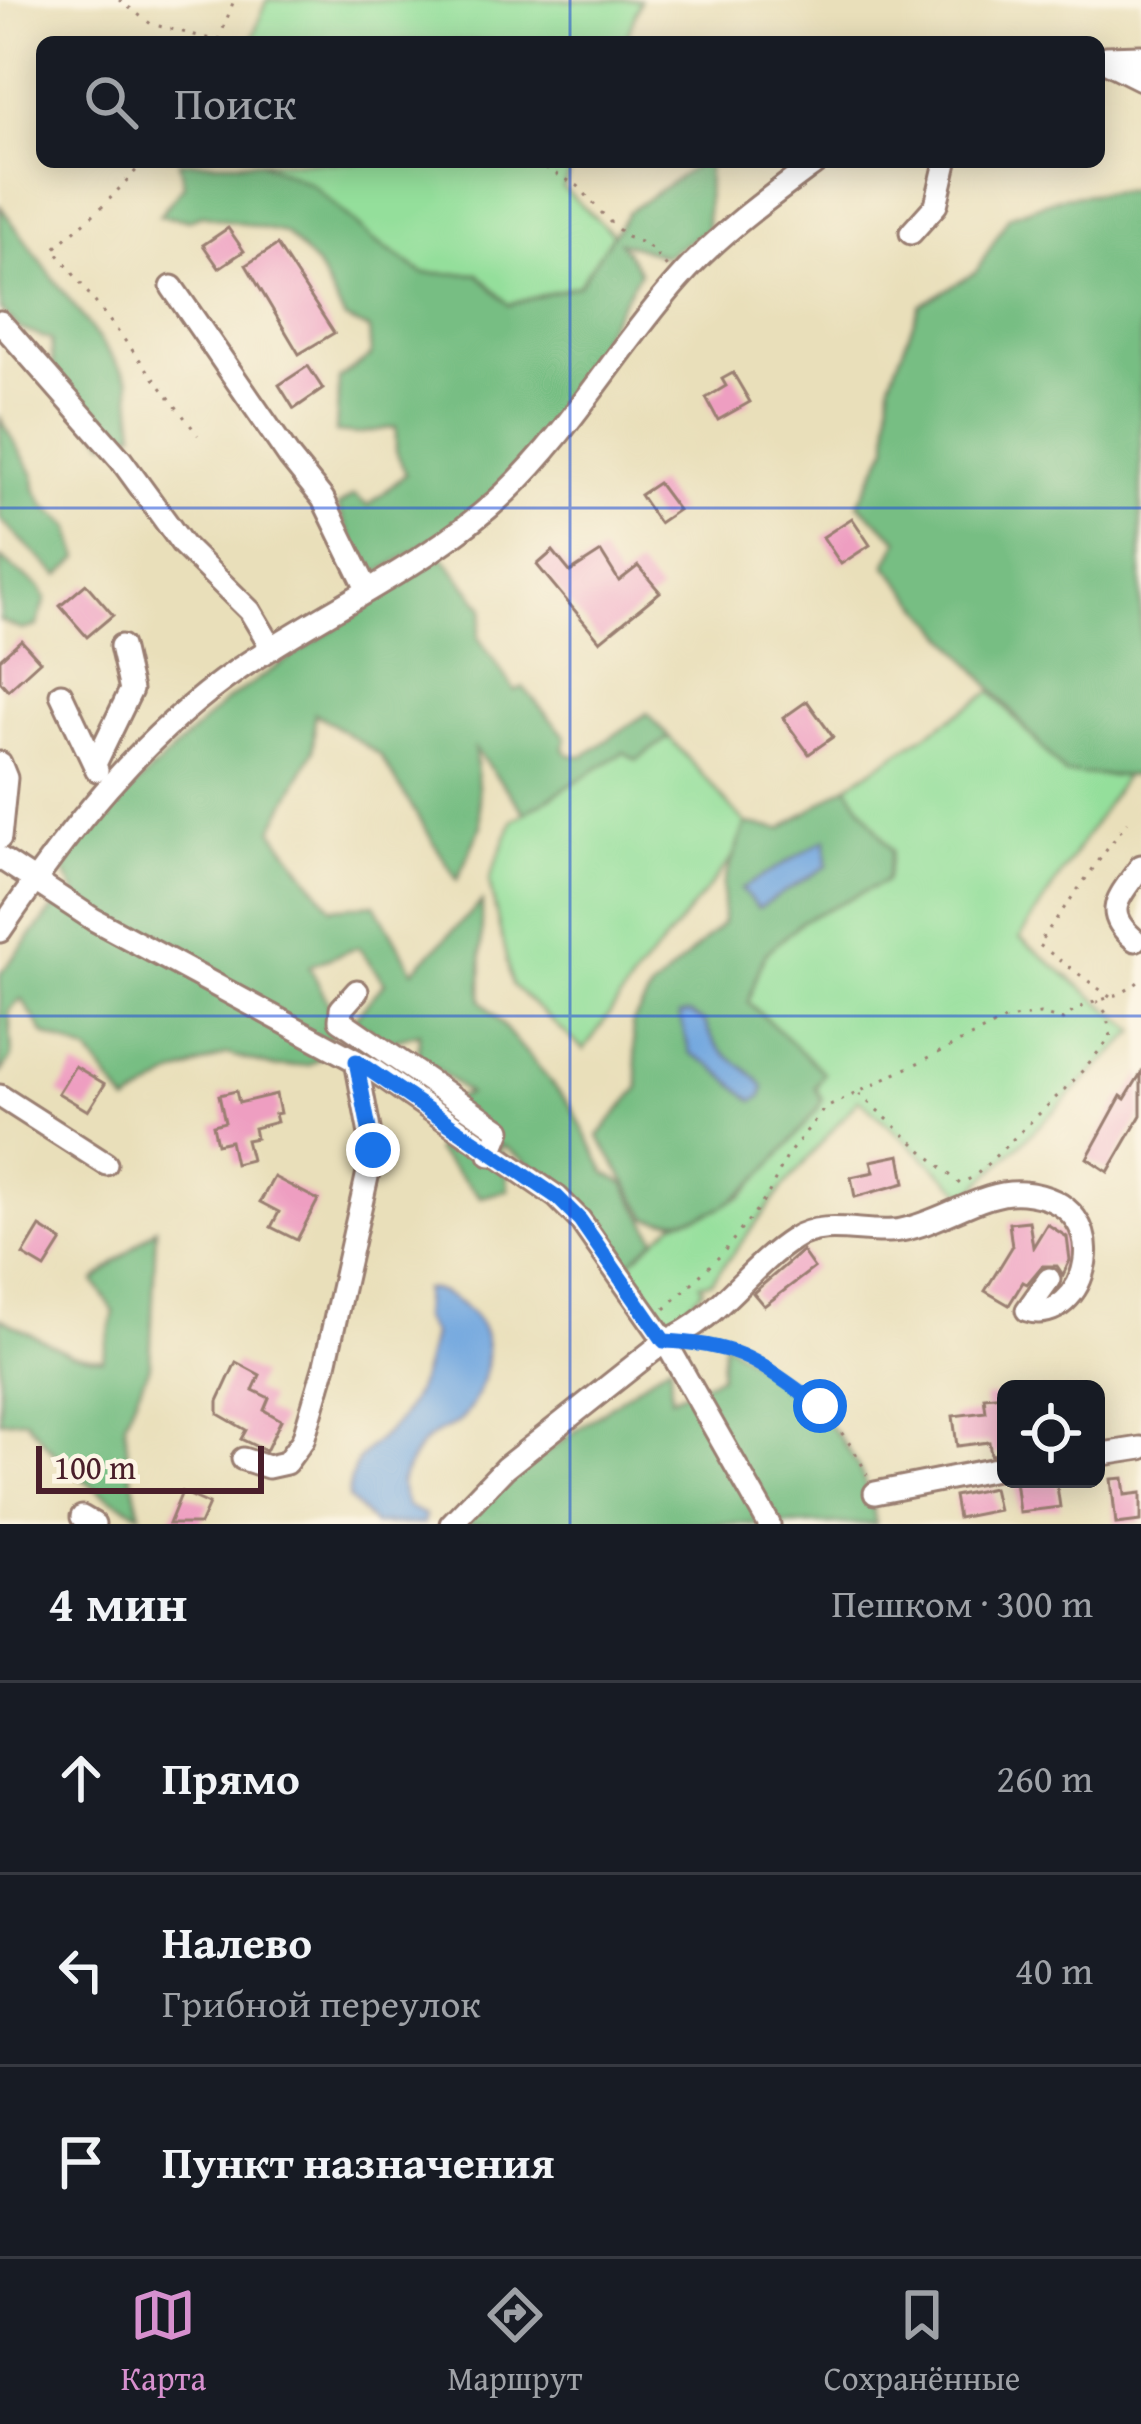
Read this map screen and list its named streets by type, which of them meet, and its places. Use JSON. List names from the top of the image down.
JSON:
{
  "scale_bar": "100 m",
  "page": {
    "search": "Поиск",
    "scale": "100 m",
    "heading": ["4 мин", "Пешком · 300 m"],
    "list": [
      ["Прямо", "260 m"],
      ["Налево", "Грибной переулок", "40 m"],
      "Пункт назначения"
    ],
    "nav": ["Карта", "Маршрут", "Сохранённые"]
  }
}
